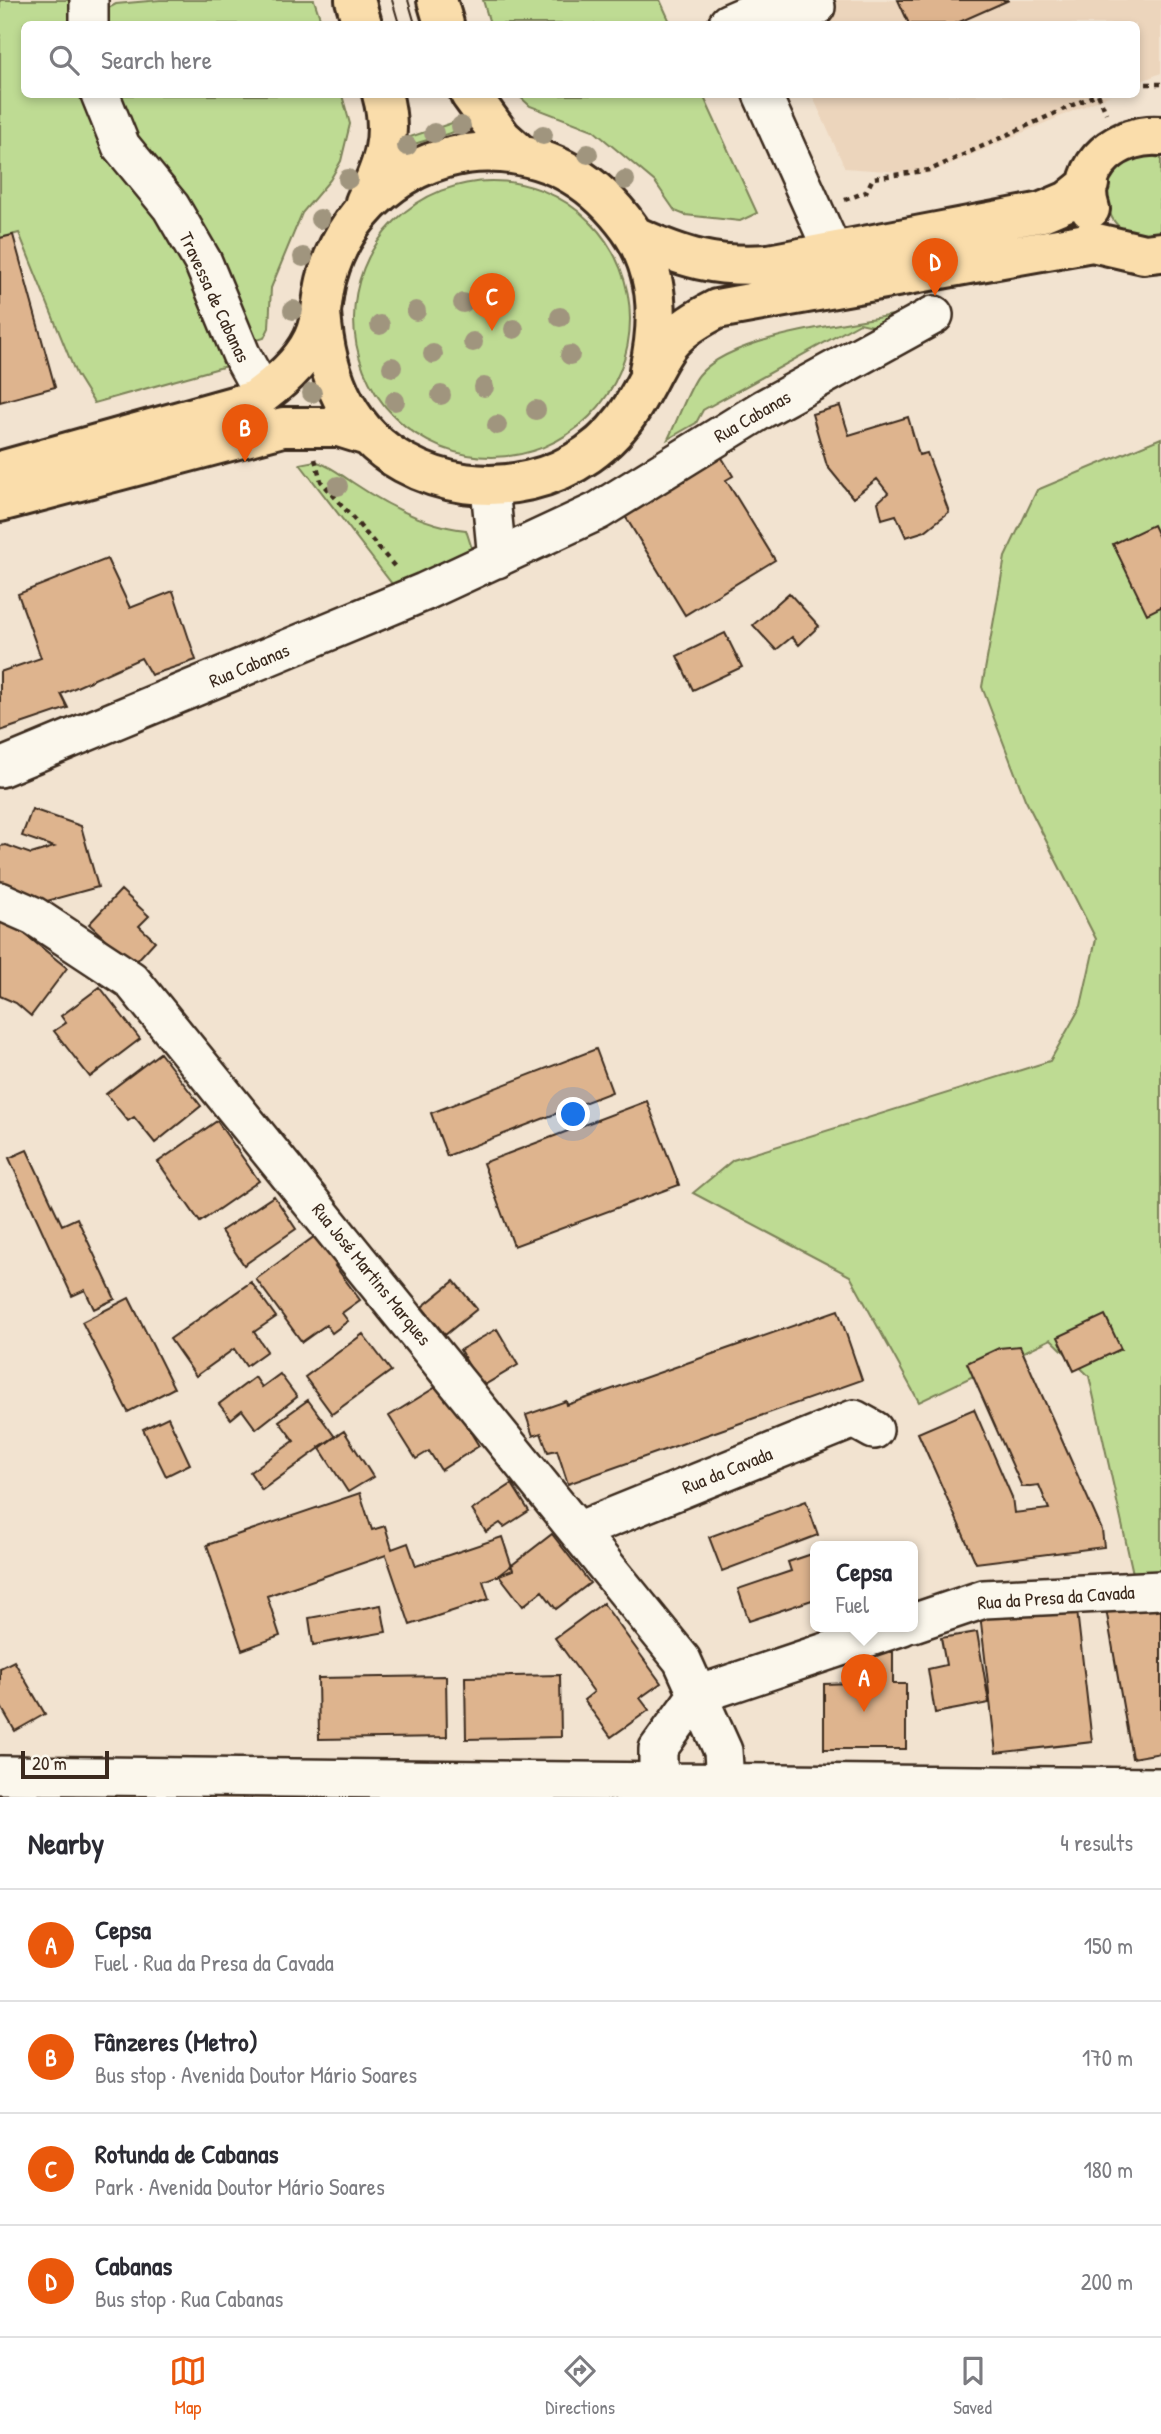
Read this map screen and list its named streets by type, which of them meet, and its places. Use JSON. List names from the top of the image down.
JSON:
{
  "streets": {
    "street": [
      "Travessa de Cabanas",
      "Rua Cabanas",
      "Rua José Martins Marques",
      "Rua da Cavada",
      "Rua da Presa da Cavada"
    ]
  },
  "crossings": [
    ["Rua José Martins Marques", "Rua da Cavada"]
  ],
  "scale_bar": "20 m",
  "page": {
    "search": "Search here",
    "pins": [
      "D",
      "C",
      "B",
      "A"
    ],
    "popup": ["Cepsa", "Fuel"],
    "scale": "20 m",
    "heading": ["Nearby", "4 results"],
    "list": [
      {
        "mark": "A",
        "name": "Cepsa",
        "note": "Fuel · Rua da Presa da Cavada",
        "value": "150 m"
      },
      {
        "mark": "B",
        "name": "Fânzeres (Metro)",
        "note": "Bus stop · Avenida Doutor Mário Soares",
        "value": "170 m"
      },
      {
        "mark": "C",
        "name": "Rotunda de Cabanas",
        "note": "Park · Avenida Doutor Mário Soares",
        "value": "180 m"
      },
      {
        "mark": "D",
        "name": "Cabanas",
        "note": "Bus stop · Rua Cabanas",
        "value": "200 m"
      }
    ],
    "nav": ["Map", "Directions", "Saved"]
  }
}
